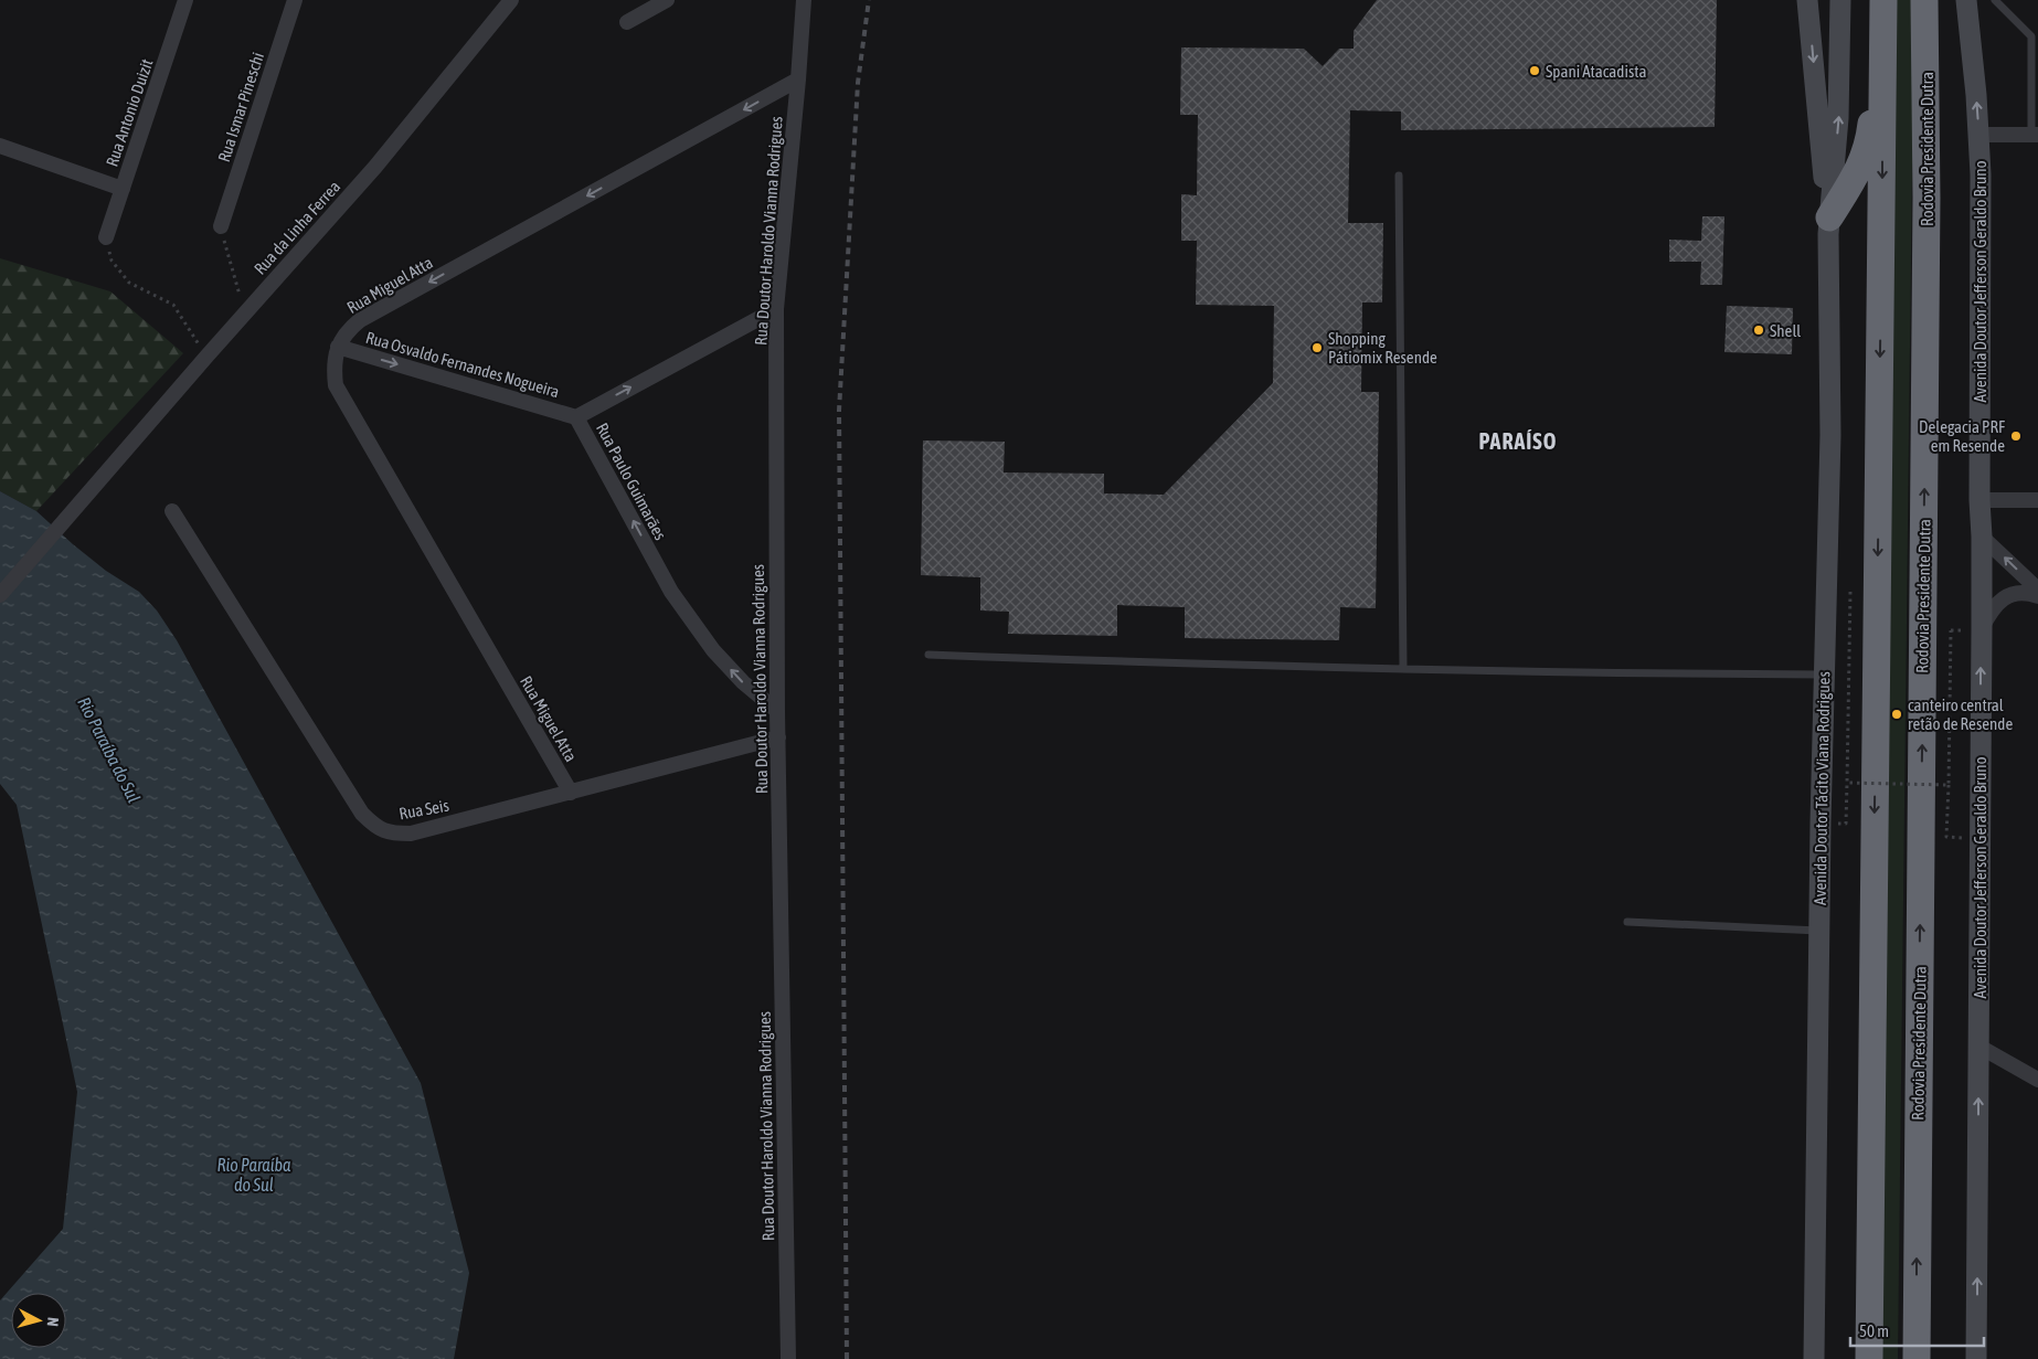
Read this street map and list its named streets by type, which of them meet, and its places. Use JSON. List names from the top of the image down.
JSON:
{
  "streets": {
    "highway": ["Rodovia Presidente Dutra"],
    "main road": ["Avenida Doutor Jefferson Geraldo Bruno", "Avenida Doutor Tácito Viana Rodrigues"],
    "street": [
      "Rua Ismar Pineschi",
      "Rua Antonio Duizit",
      "Rua da Linha Ferrea",
      "Rua Doutor Haroldo Vianna Rodrigues",
      "Rua Miguel Atta",
      "Rua Osvaldo Fernandes Nogueira",
      "Rua Paulo Guimarães",
      "Rua Seis"
    ]
  },
  "crossings": [
    ["Rua Doutor Haroldo Vianna Rodrigues", "Rua Miguel Atta"],
    ["Rua Doutor Haroldo Vianna Rodrigues", "Rua Paulo Guimarães"],
    ["Rua Doutor Haroldo Vianna Rodrigues", "Rua Seis"],
    ["Rua Miguel Atta", "Rua Osvaldo Fernandes Nogueira"],
    ["Rua Miguel Atta", "Rua Seis"],
    ["Rua Osvaldo Fernandes Nogueira", "Rua Paulo Guimarães"]
  ],
  "one_way": ["Avenida Doutor Jefferson Geraldo Bruno", "Rua Miguel Atta", "Rua Osvaldo Fernandes Nogueira"],
  "districts": ["PARAÍSO"],
  "water": ["Rio Paraíba do Sul"],
  "places": [
    "Spani Atacadista",
    "Shell",
    "Shopping Pátiomix Resende",
    "Delegacia PRF em Resende",
    "canteiro central retão de Resende"
  ],
  "scale_bar": "50 m",
  "north": "right"
}
